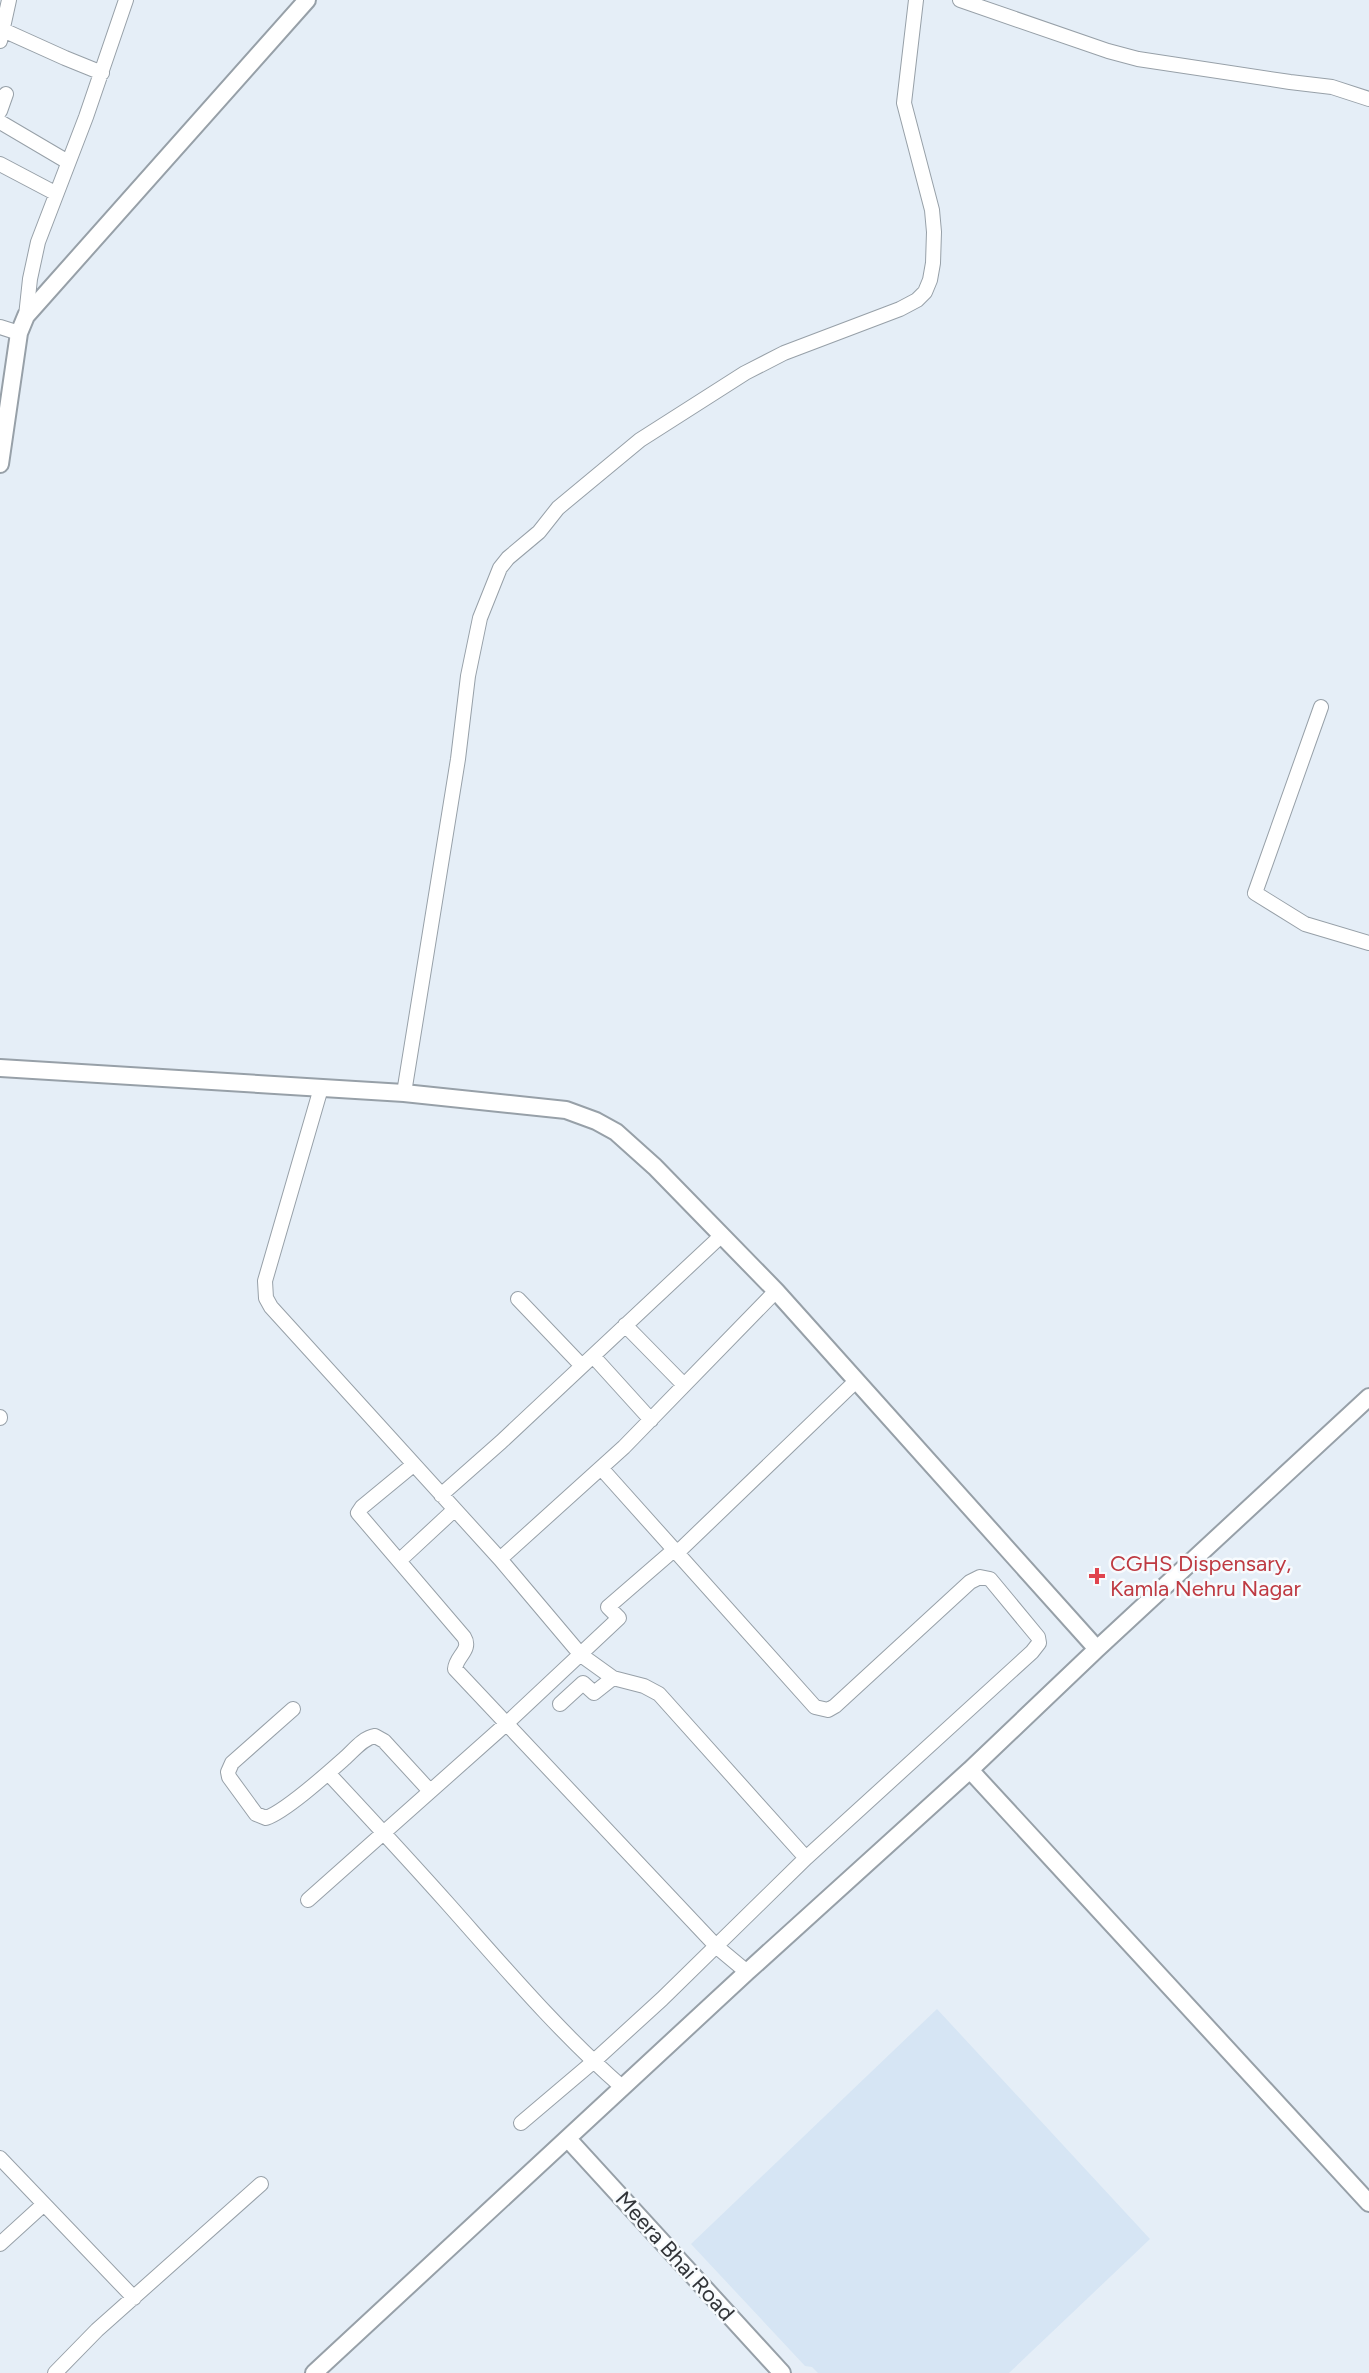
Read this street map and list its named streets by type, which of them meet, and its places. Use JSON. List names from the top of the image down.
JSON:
{
  "streets": {
    "street": ["Meera Bhai Road"]
  },
  "places": {
    "health": ["CGHS Dispensary, Kamla Nehru Nagar"]
  }
}
